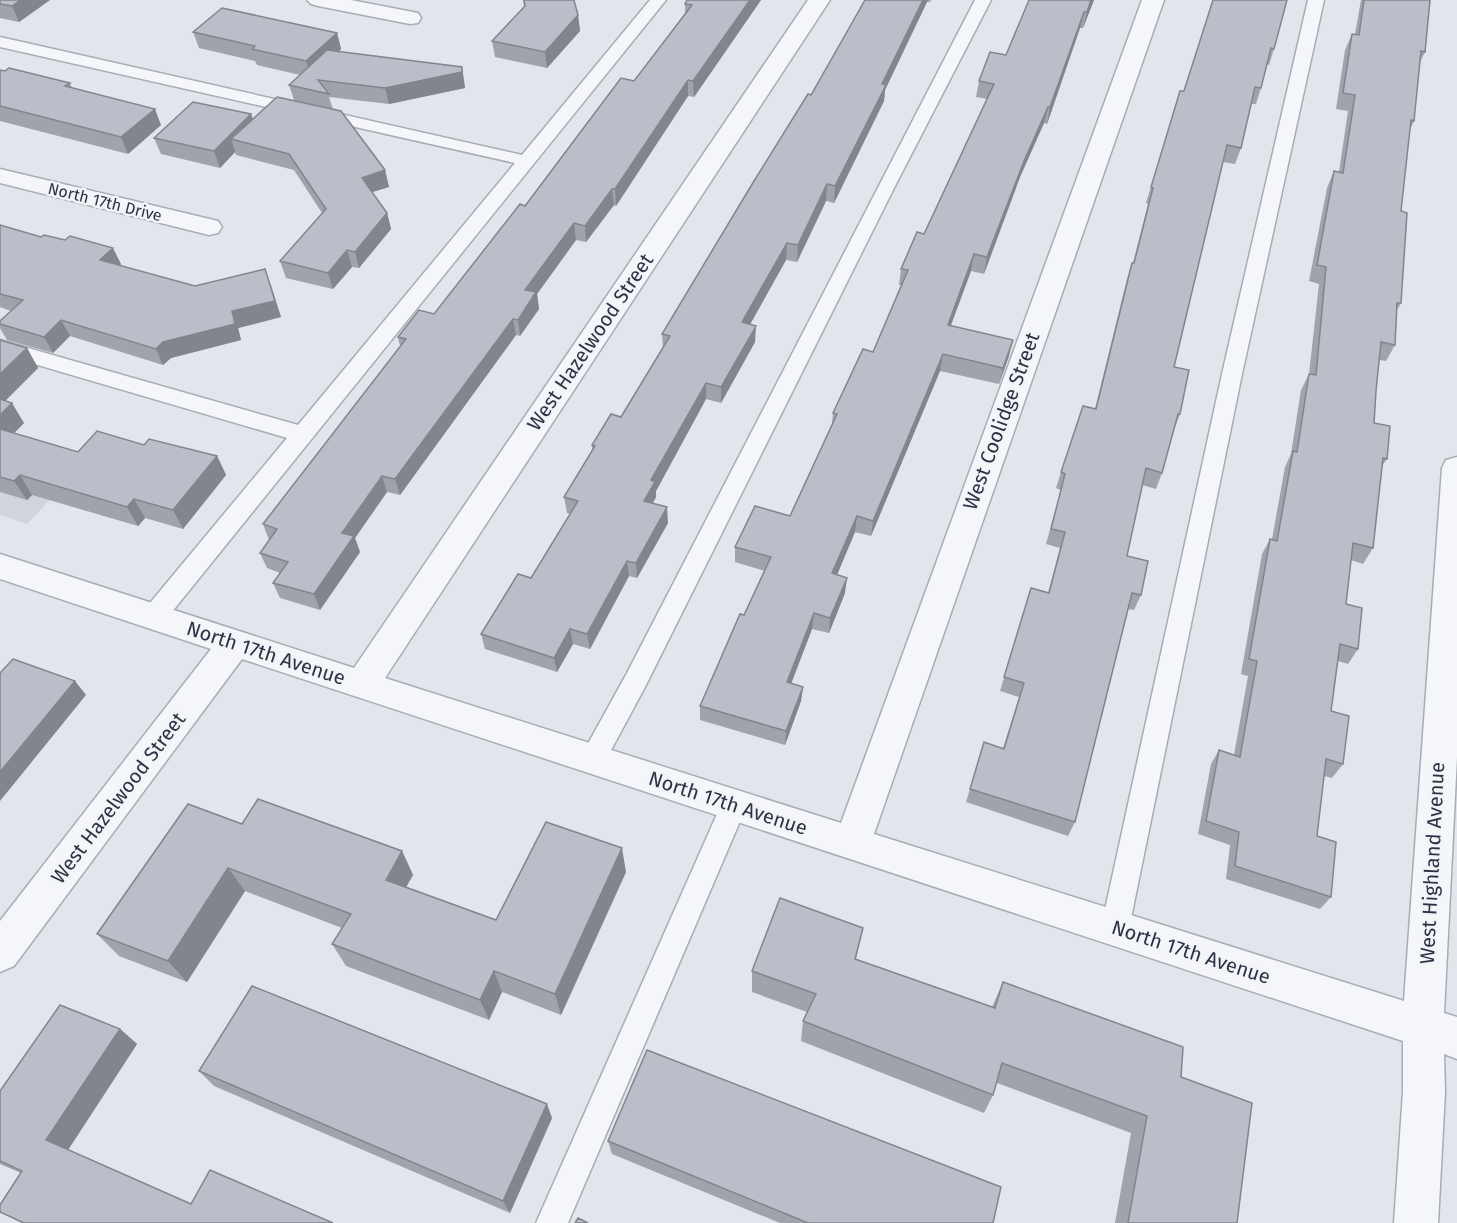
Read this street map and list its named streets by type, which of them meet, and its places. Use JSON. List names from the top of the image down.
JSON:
{
  "streets": {
    "street": [
      "North 17th Drive",
      "West Hazelwood Street",
      "West Coolidge Street",
      "North 17th Avenue",
      "West Highland Avenue"
    ]
  },
  "crossings": [
    ["West Hazelwood Street", "North 17th Avenue"],
    ["West Coolidge Street", "North 17th Avenue"],
    ["North 17th Avenue", "West Highland Avenue"]
  ]
}
